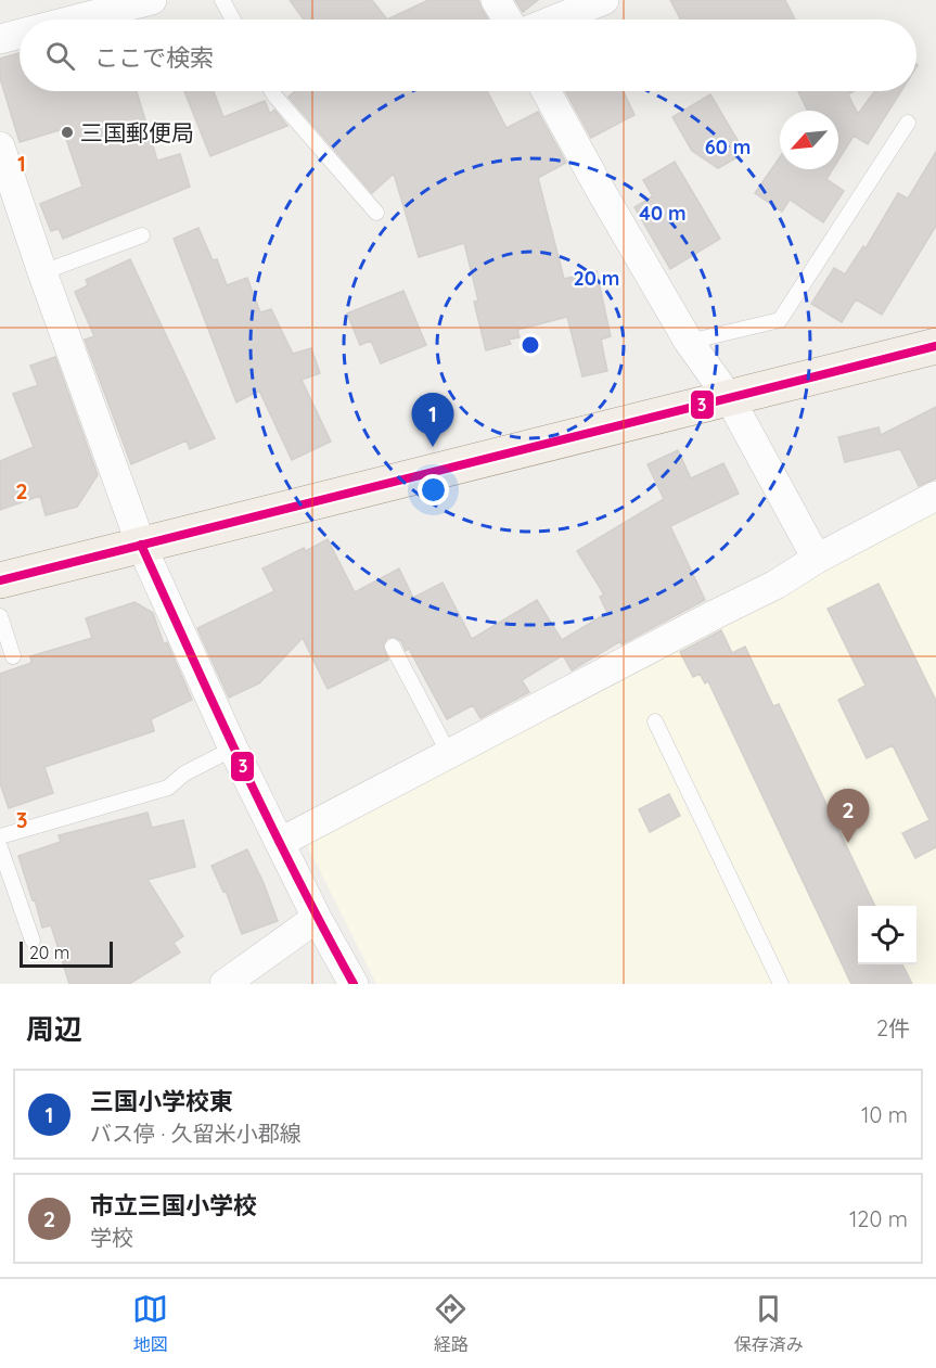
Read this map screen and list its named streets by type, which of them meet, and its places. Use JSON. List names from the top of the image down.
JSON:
{
  "places": ["三国郵便局"],
  "lines": ["transit line 3"],
  "scale_bar": "20 m",
  "north": "bottom left",
  "page": {
    "search": "ここで検索",
    "pins": ["1", "2"],
    "scale": "20 m",
    "heading": ["周辺", "2件"],
    "list": [
      {
        "mark": "1",
        "name": "三国小学校東",
        "note": "バス停 · 久留米小郡線",
        "value": "10 m"
      },
      {
        "mark": "2",
        "name": "市立三国小学校",
        "note": "学校",
        "value": "120 m"
      }
    ],
    "nav": ["地図", "経路", "保存済み"]
  },
  "grid": {
    "rows": ["1", "2", "3"]
  },
  "rings": ["60 m", "40 m", "20 m"]
}
